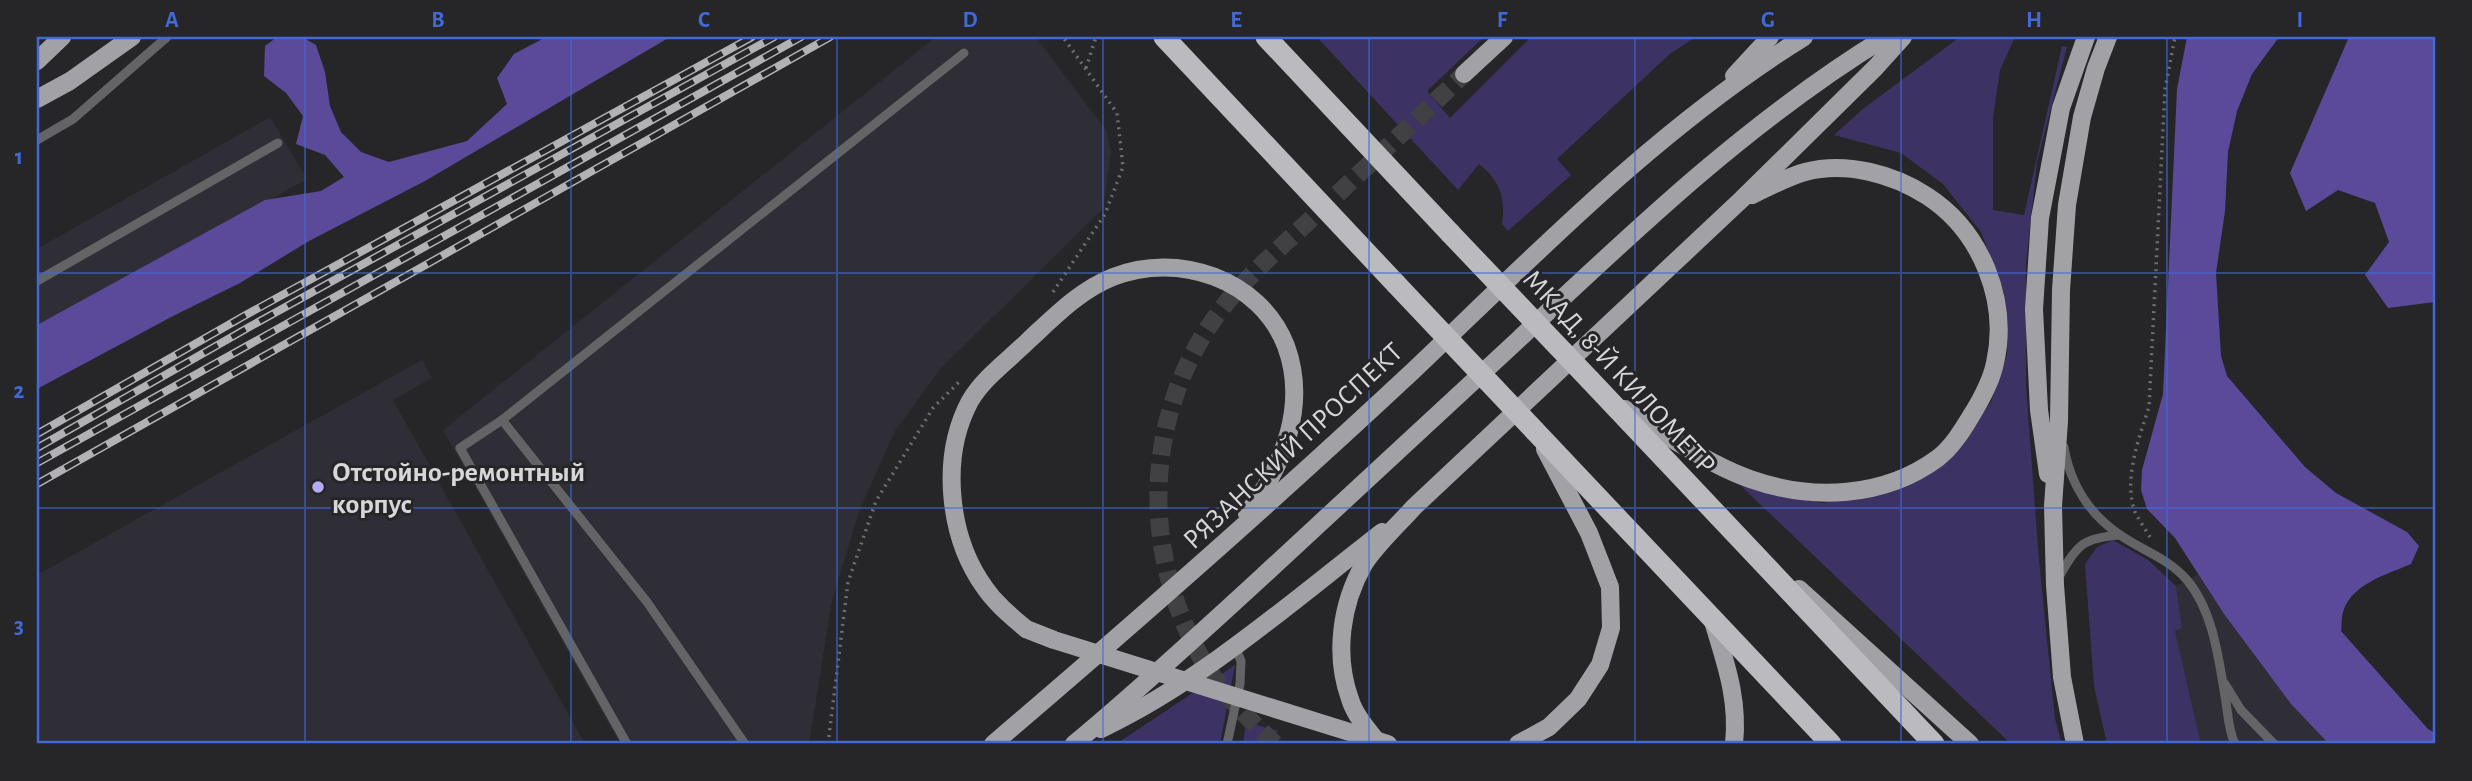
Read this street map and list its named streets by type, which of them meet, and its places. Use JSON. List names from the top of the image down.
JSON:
{
  "streets": {
    "highway": ["МКАД, 8-Й КИЛОМЕТР"],
    "main road": ["РЯЗАНСКИЙ ПРОСПЕКТ"]
  },
  "places": ["Отстойно-ремонтный корпус"],
  "grid": {
    "columns": [
      "A",
      "B",
      "C",
      "D",
      "E",
      "F",
      "G",
      "H",
      "I"
    ],
    "rows": ["1", "2", "3"]
  }
}
